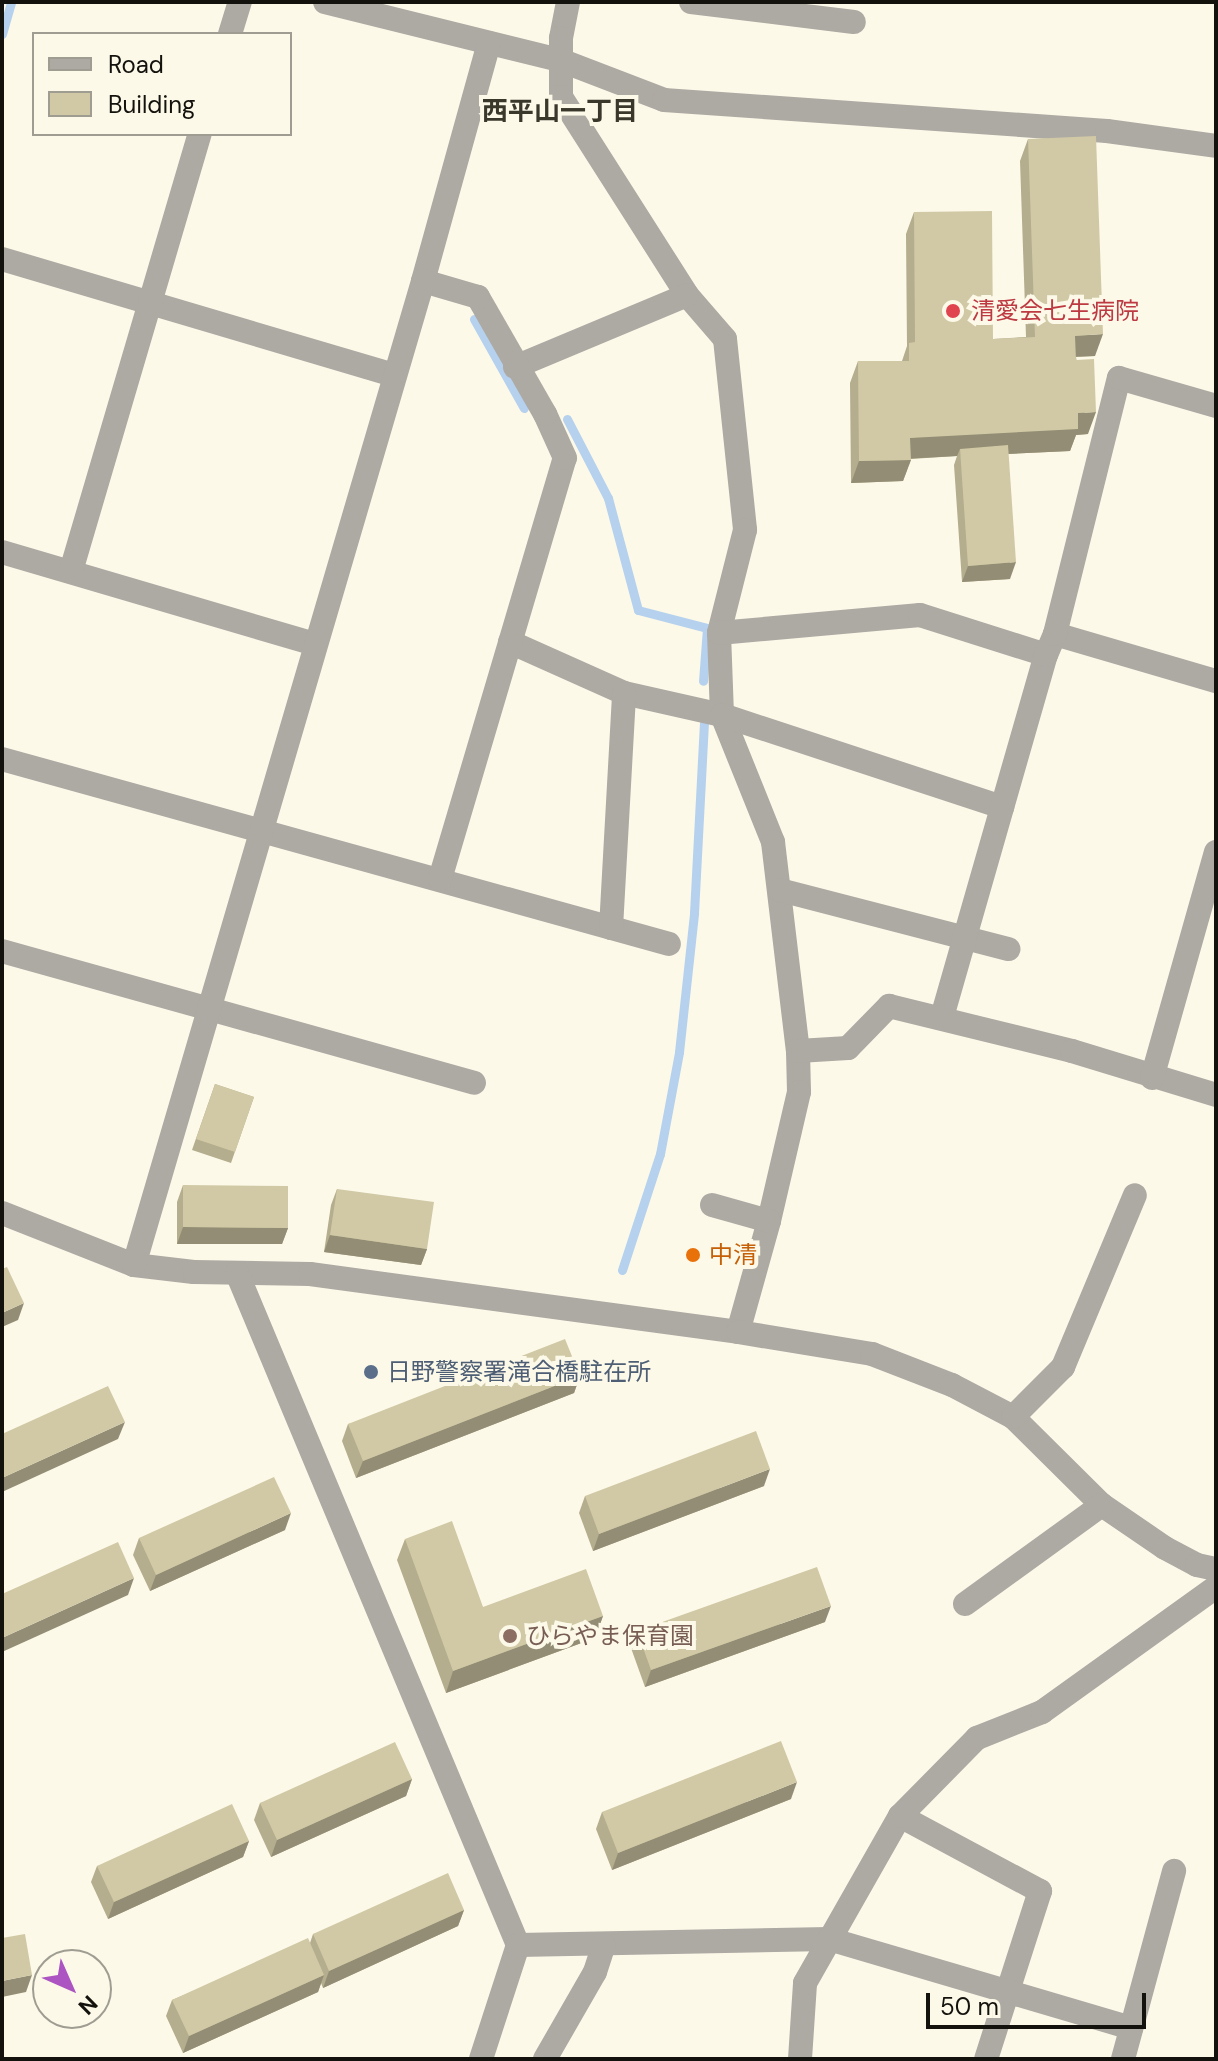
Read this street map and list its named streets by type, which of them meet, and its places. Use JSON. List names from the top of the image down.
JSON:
{
  "districts": ["西平山一丁目"],
  "places": [
    "清愛会七生病院",
    "中清",
    "日野警察署滝合橋駐在所",
    "ひらやま保育園"
  ],
  "legend": ["Road", "Building"],
  "scale_bar": "50 m",
  "north": "bottom right"
}
